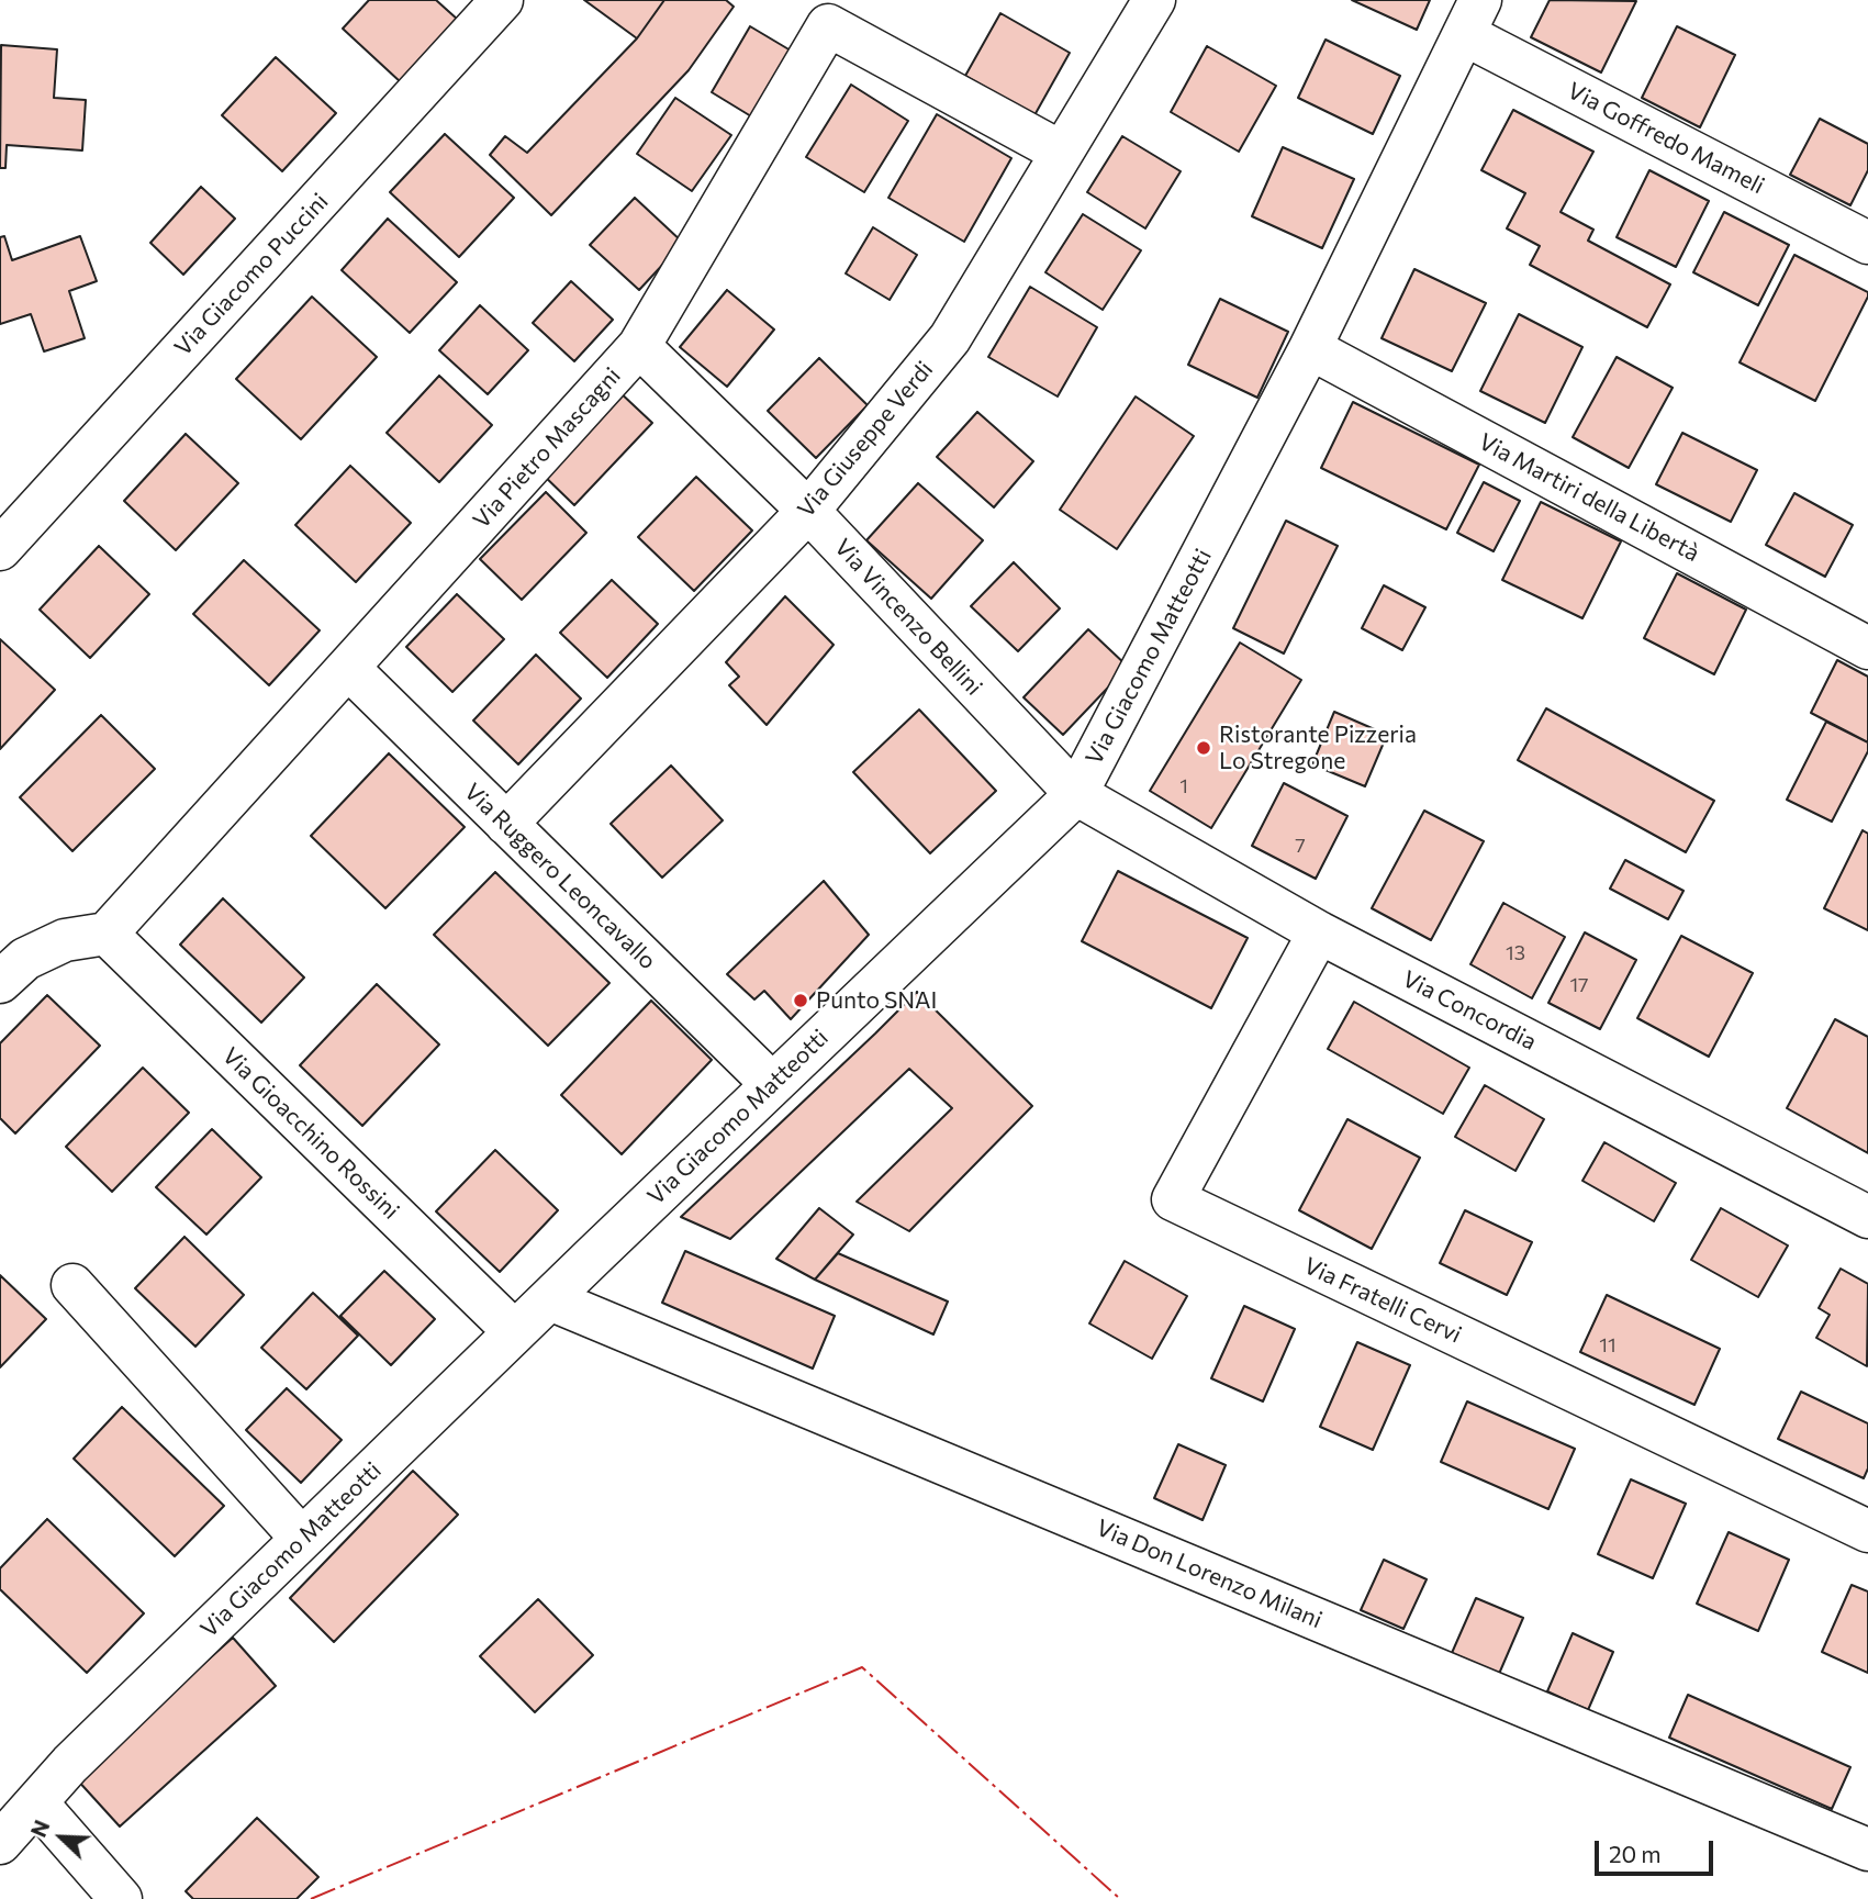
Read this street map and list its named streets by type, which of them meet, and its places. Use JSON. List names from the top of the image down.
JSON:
{
  "streets": {
    "street": [
      "Via Goffredo Mameli",
      "Via Giacomo Puccini",
      "Via Giuseppe Verdi",
      "Via Pietro Mascagni",
      "Via Martiri della Libertà",
      "Via Vincenzo Bellini",
      "Via Giacomo Matteotti",
      "Via Ruggero Leoncavallo",
      "Via Concordia",
      "Via Gioacchino Rossini",
      "Via Fratelli Cervi",
      "Via Don Lorenzo Milani"
    ]
  },
  "crossings": [
    ["Via Goffredo Mameli", "Via Giacomo Matteotti"],
    ["Via Giuseppe Verdi", "Via Pietro Mascagni"],
    ["Via Giuseppe Verdi", "Via Vincenzo Bellini"],
    ["Via Giuseppe Verdi", "Via Ruggero Leoncavallo"],
    ["Via Pietro Mascagni", "Via Vincenzo Bellini"],
    ["Via Pietro Mascagni", "Via Ruggero Leoncavallo"],
    ["Via Pietro Mascagni", "Via Gioacchino Rossini"],
    ["Via Martiri della Libertà", "Via Giacomo Matteotti"],
    ["Via Vincenzo Bellini", "Via Giacomo Matteotti"],
    ["Via Vincenzo Bellini", "Via Concordia"],
    ["Via Giacomo Matteotti", "Via Ruggero Leoncavallo"],
    ["Via Giacomo Matteotti", "Via Concordia"],
    ["Via Giacomo Matteotti", "Via Gioacchino Rossini"],
    ["Via Giacomo Matteotti", "Via Don Lorenzo Milani"],
    ["Via Concordia", "Via Fratelli Cervi"]
  ],
  "places": ["Ristorante Pizzeria Lo Stregone", "Punto SNAI"],
  "house_numbers": [
    "1",
    "7",
    "13",
    "17",
    "11"
  ],
  "scale_bar": "20 m",
  "north": "top left"
}
